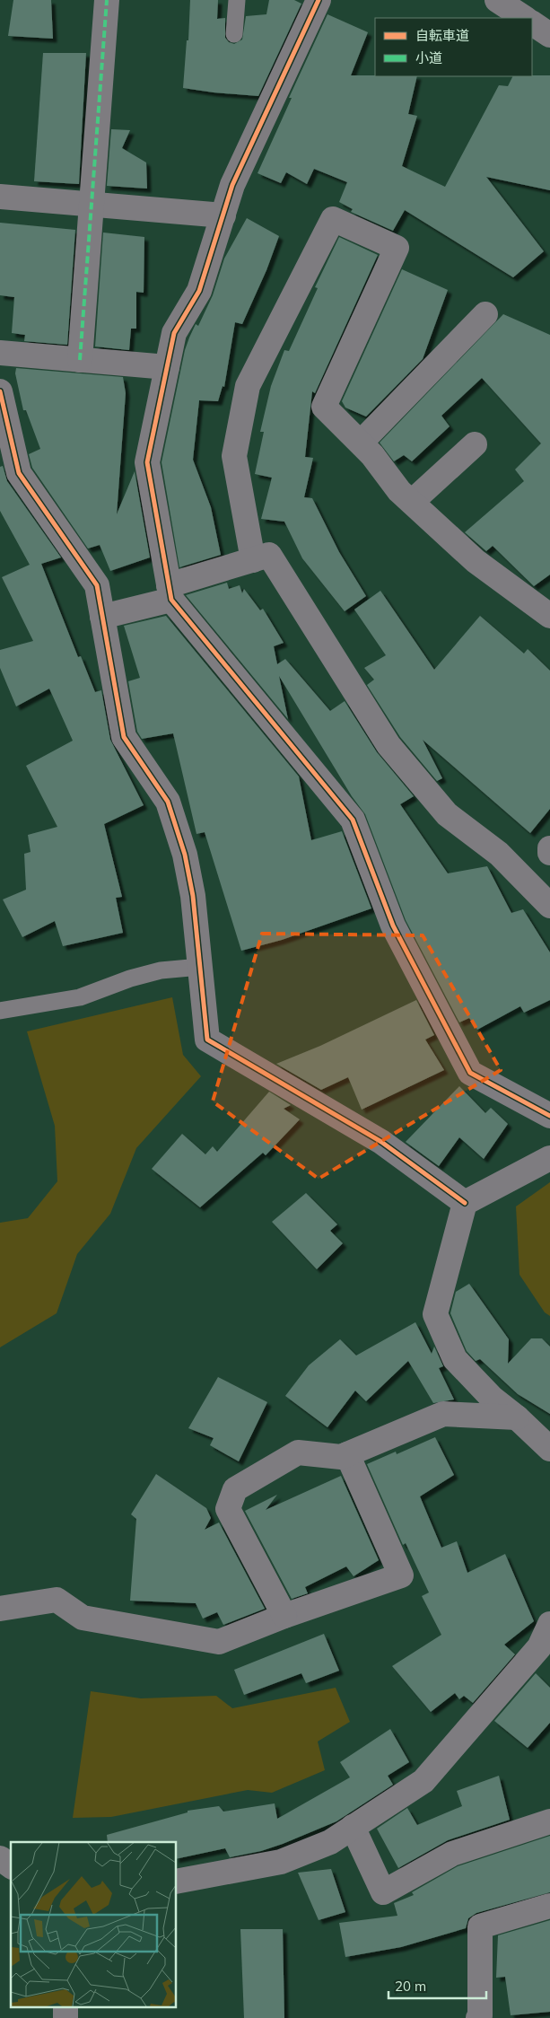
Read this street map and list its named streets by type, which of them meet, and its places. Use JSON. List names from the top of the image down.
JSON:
{
  "legend": ["自転車道", "小道"],
  "scale_bar": "20 m"
}
